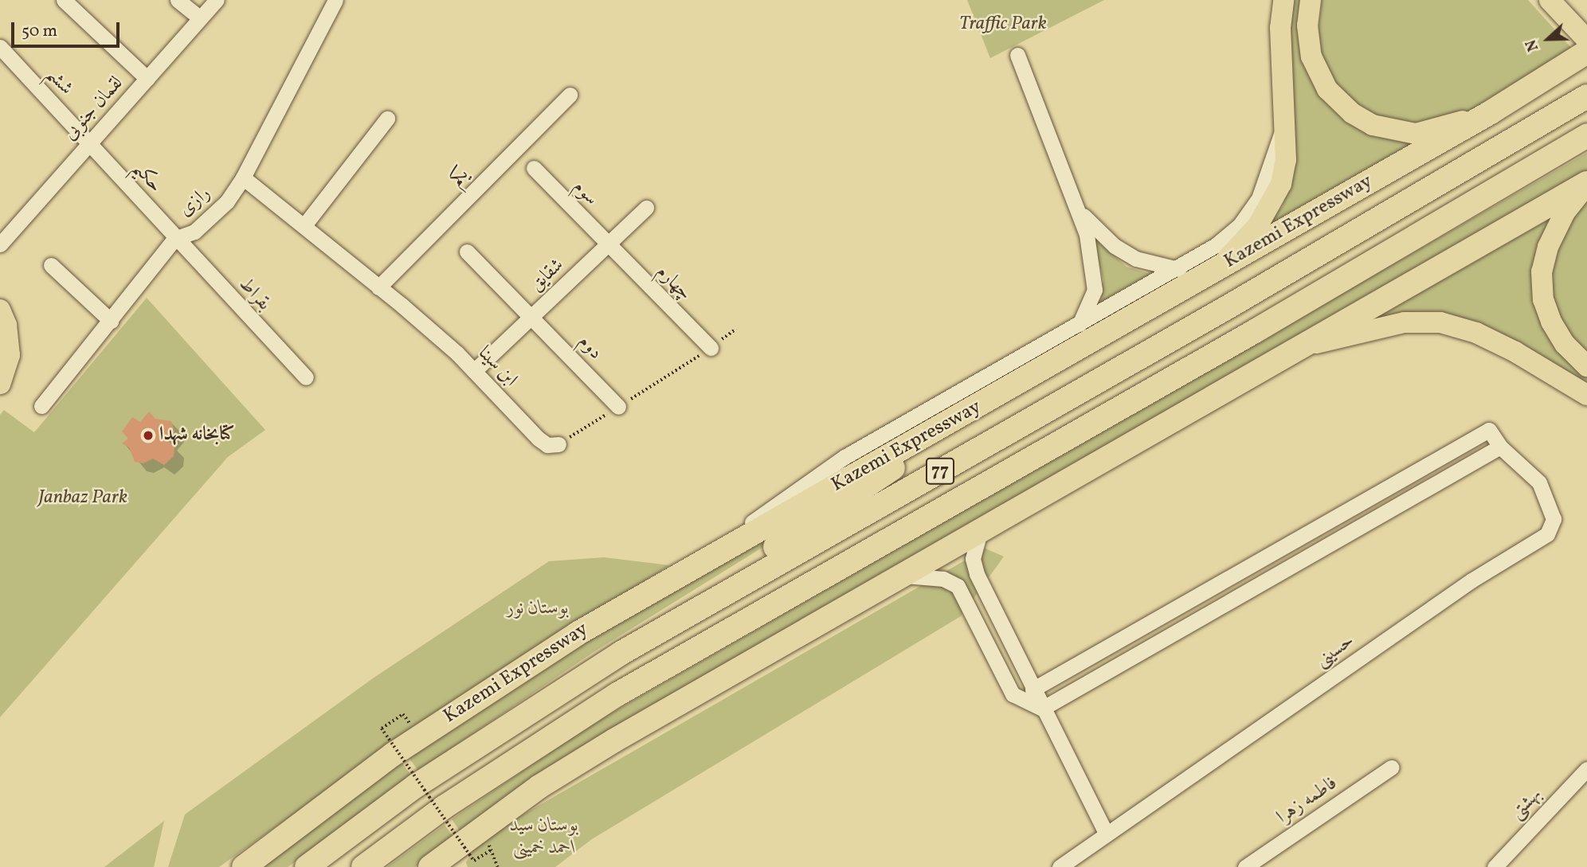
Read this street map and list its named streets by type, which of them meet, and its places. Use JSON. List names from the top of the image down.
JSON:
{
  "streets": {
    "highway": ["Kazemi Expressway", "77"],
    "street": [
      "ششم",
      "لقمان جنوبی",
      "حکیم",
      "یکم",
      "سوم",
      "رازی",
      "شقایق",
      "چهارم",
      "بقراط",
      "دوم",
      "ابن سینا",
      "حسینی",
      "فاطمه زهرا",
      "بهشتی"
    ]
  },
  "crossings": [
    ["ششم", "لقمان جنوبی"],
    ["ششم", "حکیم"],
    ["لقمان جنوبی", "حکیم"],
    ["حکیم", "رازی"],
    ["حکیم", "بقراط"],
    ["یکم", "ابن سینا"],
    ["سوم", "شقایق"],
    ["سوم", "چهارم"],
    ["رازی", "بقراط"],
    ["رازی", "ابن سینا"],
    ["شقایق", "چهارم"],
    ["شقایق", "دوم"],
    ["شقایق", "ابن سینا"]
  ],
  "parks": [
    "Traffic Park",
    "Janbaz Park",
    "بوستان نور",
    "بوستان سید احمد خمینی"
  ],
  "places": ["کتابخانه شهدا"],
  "scale_bar": "50 m",
  "north": "left"
}
